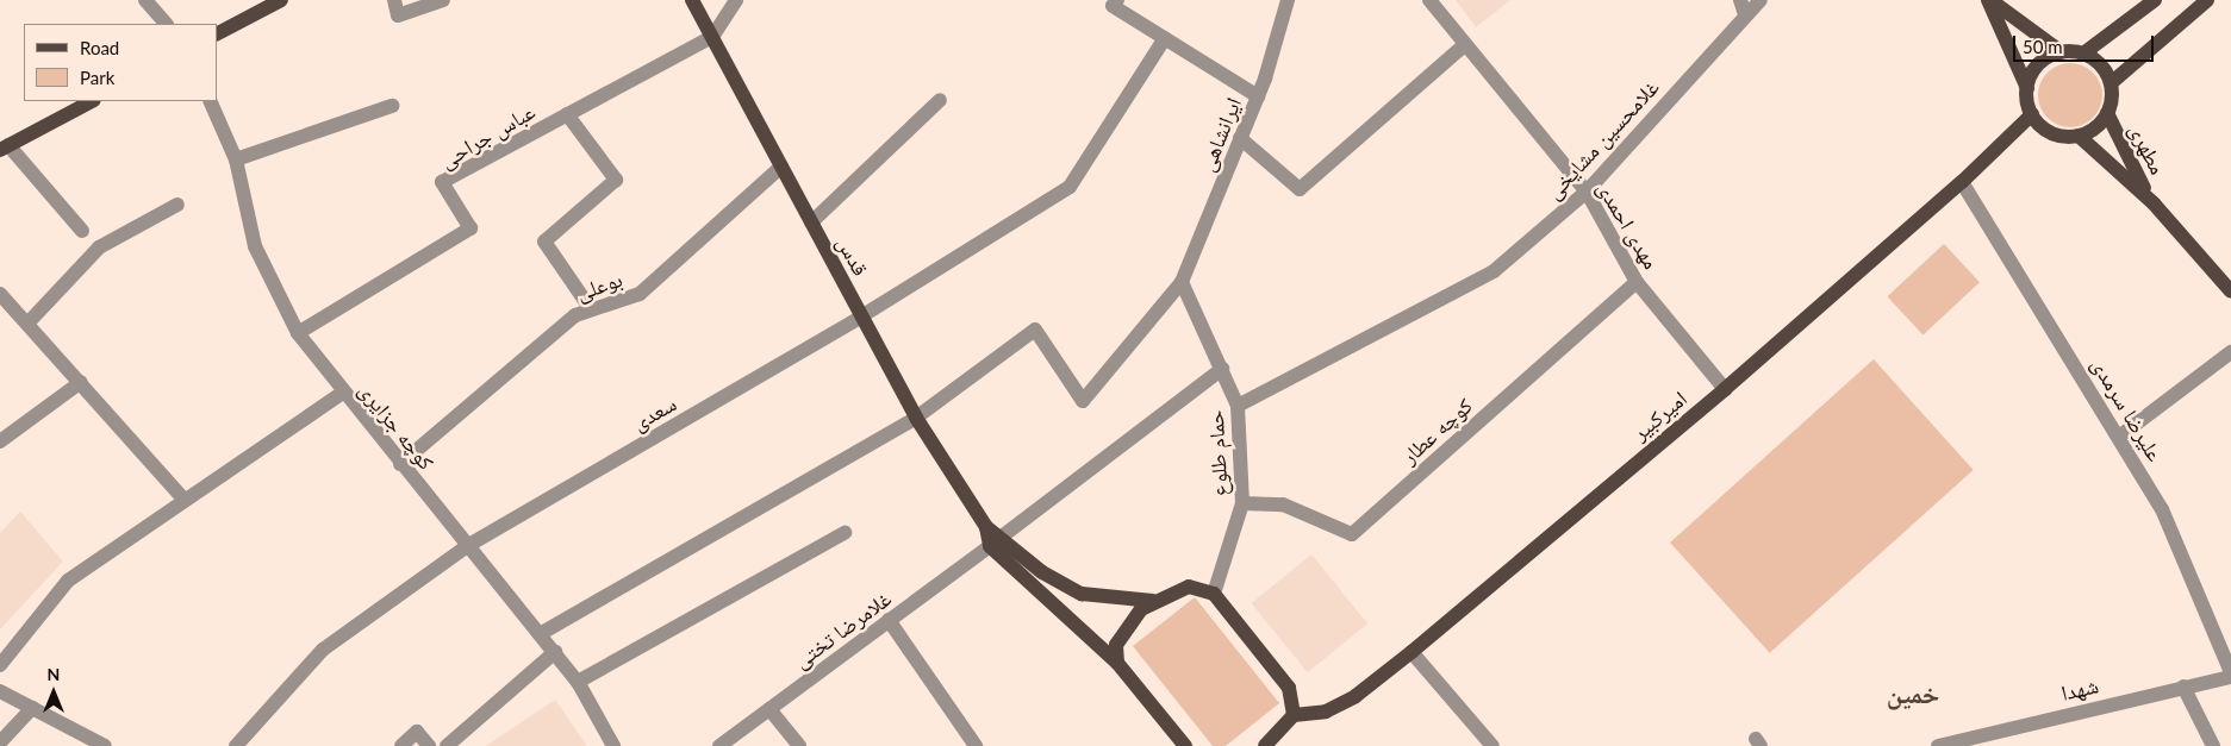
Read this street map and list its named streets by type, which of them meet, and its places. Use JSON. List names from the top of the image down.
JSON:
{
  "streets": {
    "main road": ["مطهری", "قدس", "امیرکبیر"],
    "street": [
      "ایرانشاهی",
      "عباس جراحی",
      "غلامحسین مشایخی",
      "مهدی احمدی",
      "بوعلی",
      "علیرضا سرمدی",
      "سعدی",
      "کوچه جزایری",
      "کوچه عطار",
      "حمام طلوع",
      "غلامرضا تختی",
      "شهدا"
    ]
  },
  "crossings": [
    ["ایرانشاهی", "قدس"],
    ["ایرانشاهی", "حمام طلوع"],
    ["عباس جراحی", "قدس"],
    ["عباس جراحی", "کوچه جزایری"],
    ["غلامحسین مشایخی", "مهدی احمدی"],
    ["غلامحسین مشایخی", "حمام طلوع"],
    ["مطهری", "امیرکبیر"],
    ["مهدی احمدی", "امیرکبیر"],
    ["مهدی احمدی", "کوچه عطار"],
    ["قدس", "بوعلی"],
    ["قدس", "سعدی"],
    ["قدس", "غلامرضا تختی"],
    ["بوعلی", "کوچه جزایری"],
    ["علیرضا سرمدی", "امیرکبیر"],
    ["سعدی", "کوچه جزایری"],
    ["کوچه عطار", "حمام طلوع"],
    ["حمام طلوع", "غلامرضا تختی"]
  ],
  "districts": ["خمین"],
  "legend": ["Road", "Park"],
  "scale_bar": "50 m",
  "north": "top"
}
